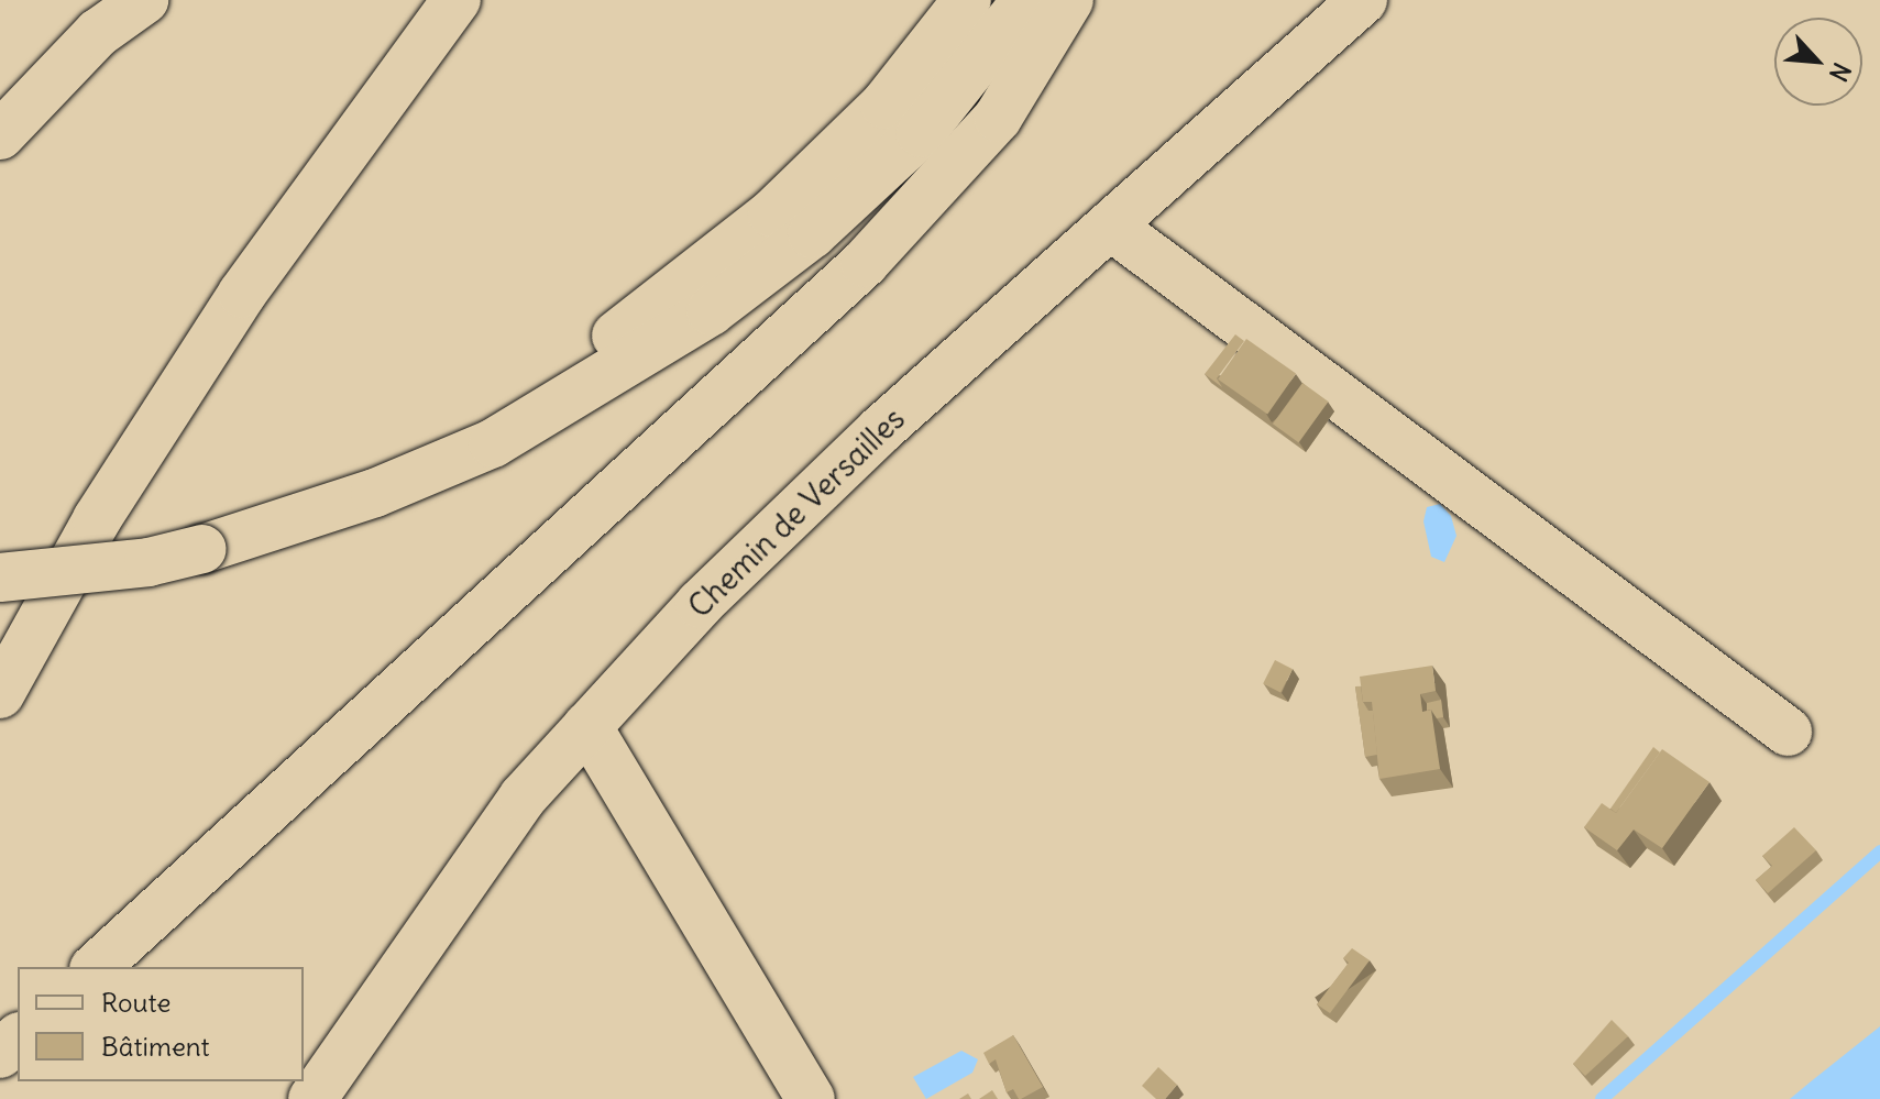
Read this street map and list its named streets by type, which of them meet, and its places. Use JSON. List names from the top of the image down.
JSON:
{
  "streets": {
    "main road": ["Chemin de Versailles"]
  },
  "legend": ["Route", "Bâtiment"],
  "north": "bottom right"
}
